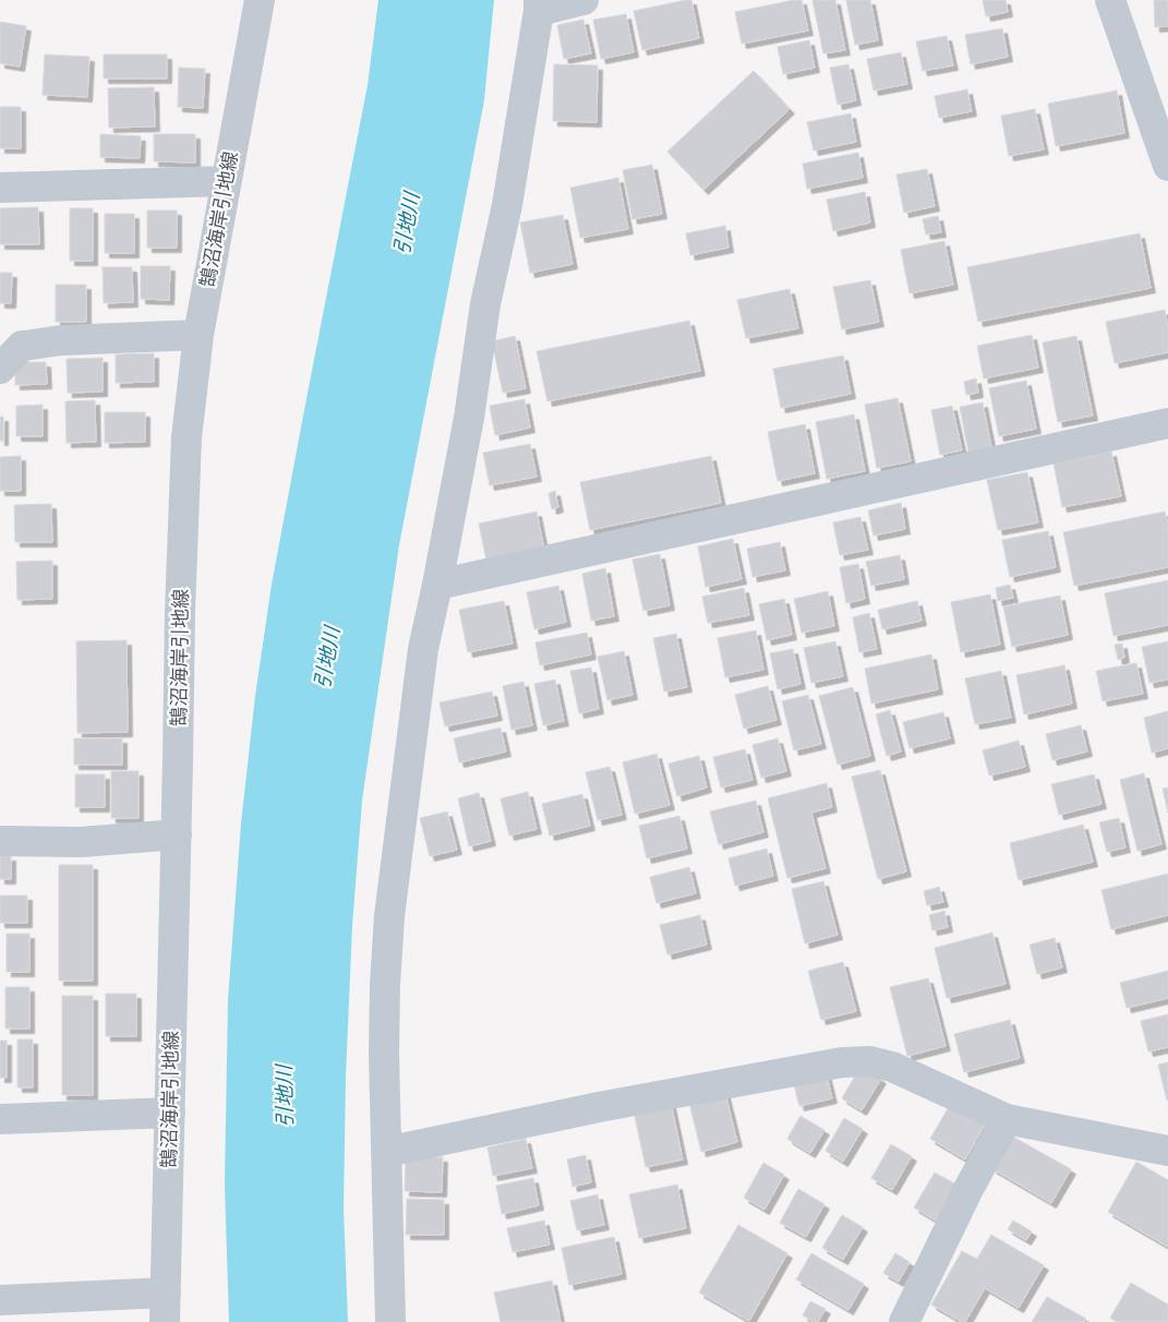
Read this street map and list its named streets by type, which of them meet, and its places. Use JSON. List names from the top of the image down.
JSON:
{
  "streets": {
    "street": ["鵠沼海岸引地線"]
  },
  "water": ["引地川"]
}
